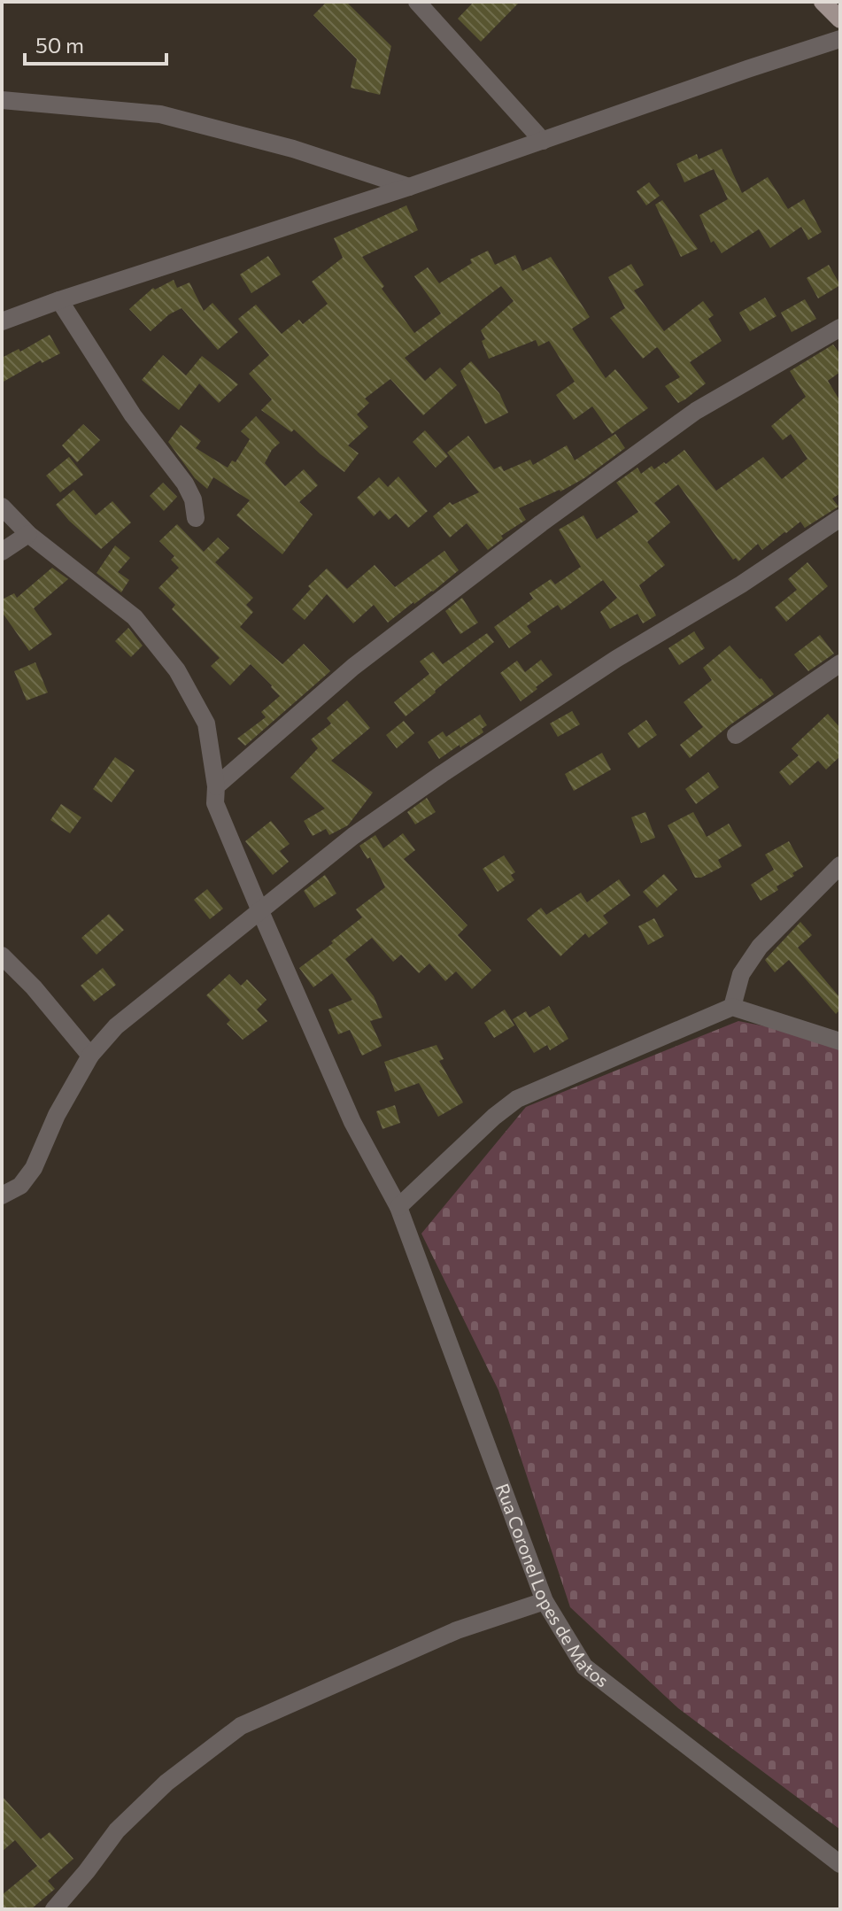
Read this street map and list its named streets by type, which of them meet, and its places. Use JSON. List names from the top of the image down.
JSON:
{
  "streets": {
    "street": ["Rua Coronel Lopes de Matos"]
  },
  "scale_bar": "50 m"
}
